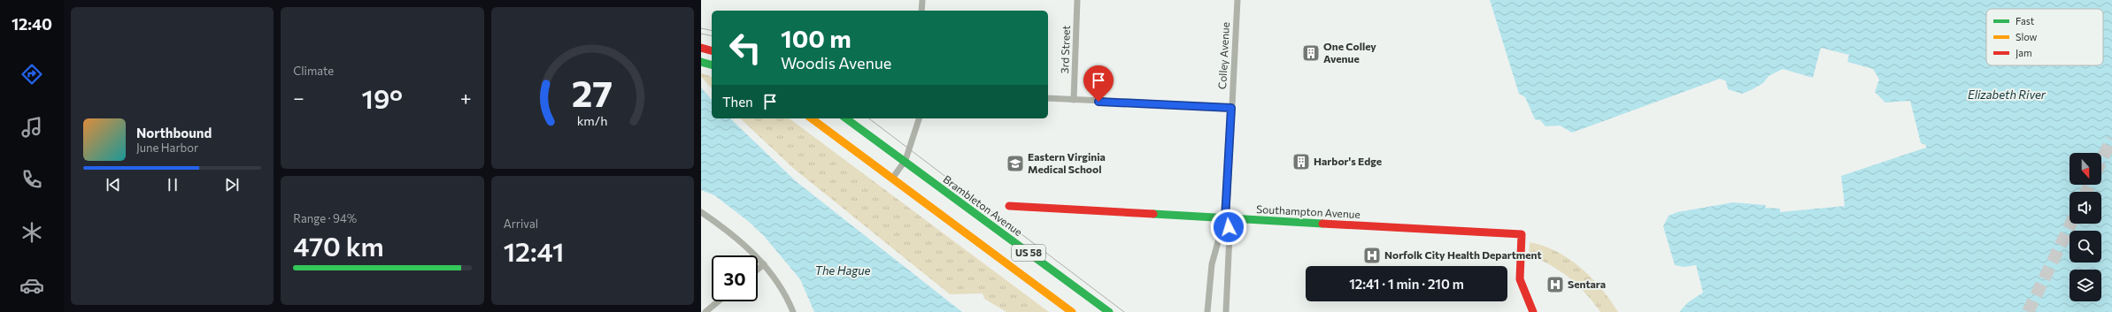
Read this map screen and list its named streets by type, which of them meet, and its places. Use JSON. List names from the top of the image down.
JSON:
{
  "streets": {
    "main road": ["Brambleton Avenue", "Southampton Avenue", "US 58"],
    "street": ["3rd Street", "Colley Avenue"]
  },
  "crossings": [
    ["Colley Avenue", "Southampton Avenue"]
  ],
  "water": ["Elizabeth River", "The Hague"],
  "places": {
    "building": ["One Colley Avenue", "Harbor's Edge"],
    "school or university": ["Eastern Virginia Medical School"],
    "hospital": ["Norfolk City Health Department", "Sentara"]
  },
  "legend": ["Fast", "Slow", "Jam"],
  "north": "bottom",
  "page": {
    "tabs": "12:40",
    "tile": [
      "Climate",
      ["Range · 94%", "470 km"],
      ["Arrival", "12:41"]
    ],
    "turn": ["100 m", "Woodis Avenue"],
    "heat": ["−", "19°", "+"],
    "then": "Then",
    "song": ["Northbound", "June Harbor"],
    "limit": "30",
    "trip": "12:41 · 1 min · 210 m",
    "gauge": ["27", "km/h"]
  }
}
